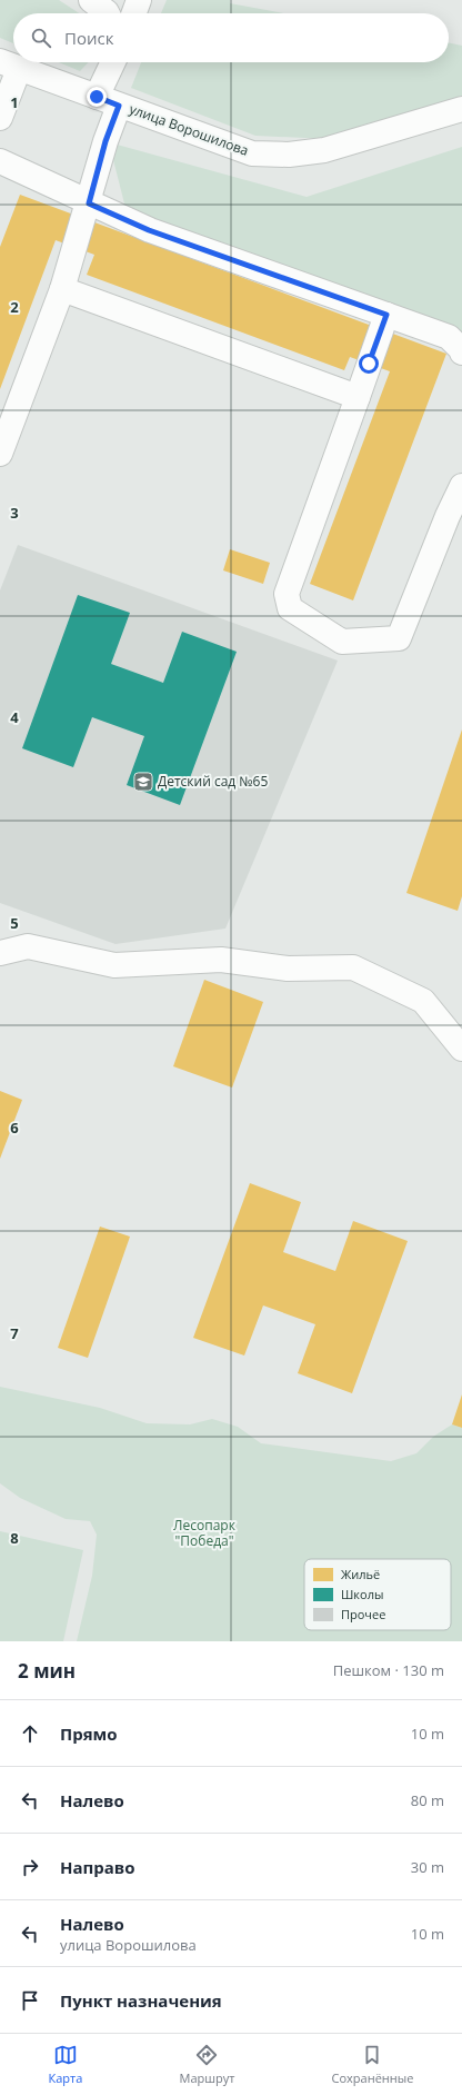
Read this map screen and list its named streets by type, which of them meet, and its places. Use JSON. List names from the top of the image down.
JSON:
{
  "streets": {
    "street": ["улица Ворошилова"]
  },
  "parks": ["Лесопарк \"Победа\""],
  "places": {
    "school or university": ["Детский сад №65"]
  },
  "legend": ["Жильё", "Школы", "Прочее"],
  "page": {
    "search": "Поиск",
    "heading": ["2 мин", "Пешком · 130 m"],
    "list": [
      ["Прямо", "10 m"],
      ["Налево", "80 m"],
      ["Направо", "30 m"],
      ["Налево", "улица Ворошилова", "10 m"],
      "Пункт назначения"
    ],
    "nav": ["Карта", "Маршрут", "Сохранённые"]
  },
  "grid": {
    "rows": [
      "1",
      "2",
      "3",
      "4",
      "5",
      "6",
      "7",
      "8"
    ]
  }
}
